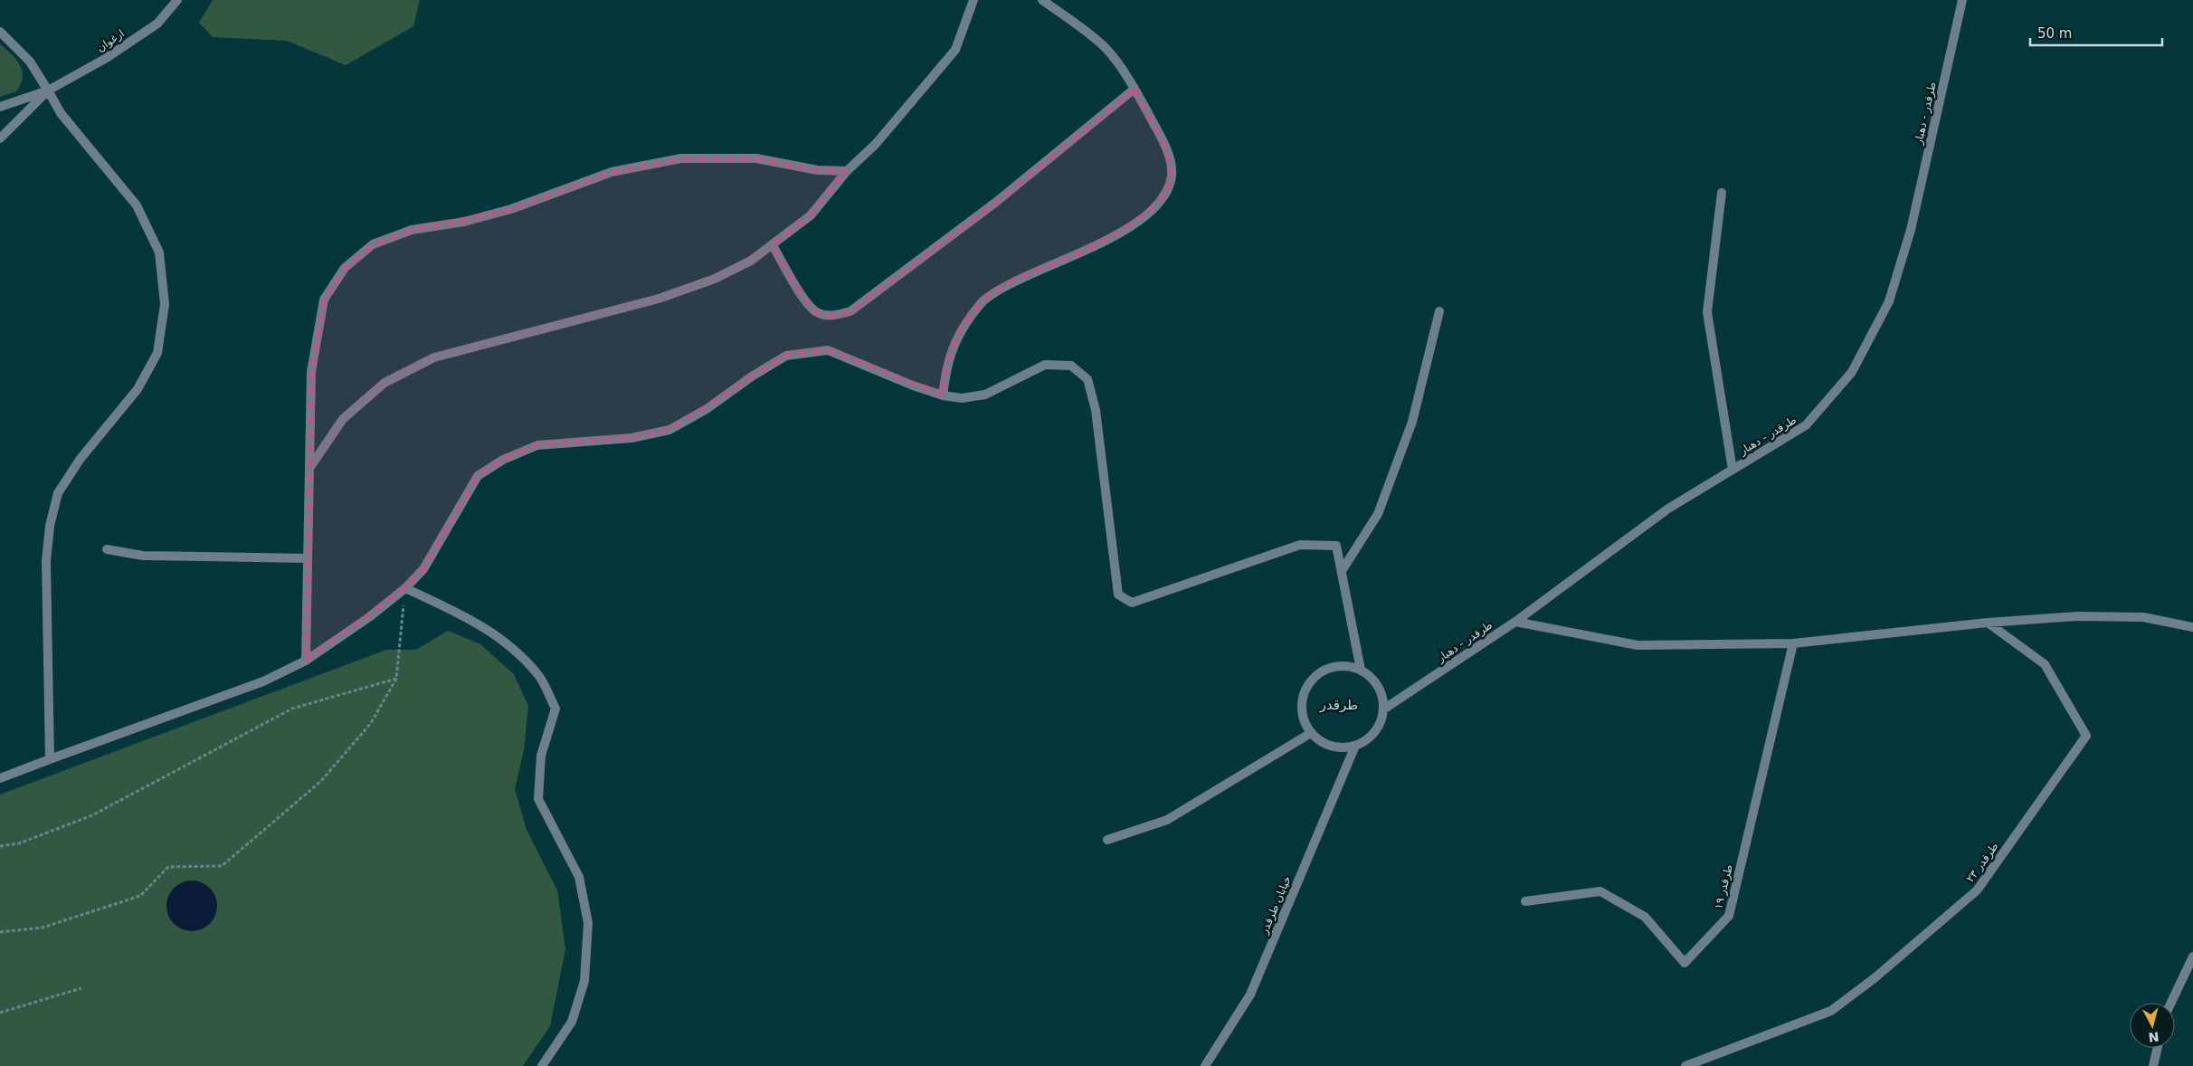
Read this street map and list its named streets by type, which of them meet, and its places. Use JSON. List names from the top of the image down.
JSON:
{
  "streets": {
    "street": [
      "ارغوان",
      "طرقدر - دهبار",
      "طرقدر ۲۳",
      "طرقدر ۱۹",
      "خیابان طرقدر"
    ]
  },
  "crossings": [
    ["طرقدر - دهبار", "خیابان طرقدر"]
  ],
  "districts": ["طرقدر"],
  "scale_bar": "50 m",
  "north": "bottom"
}
